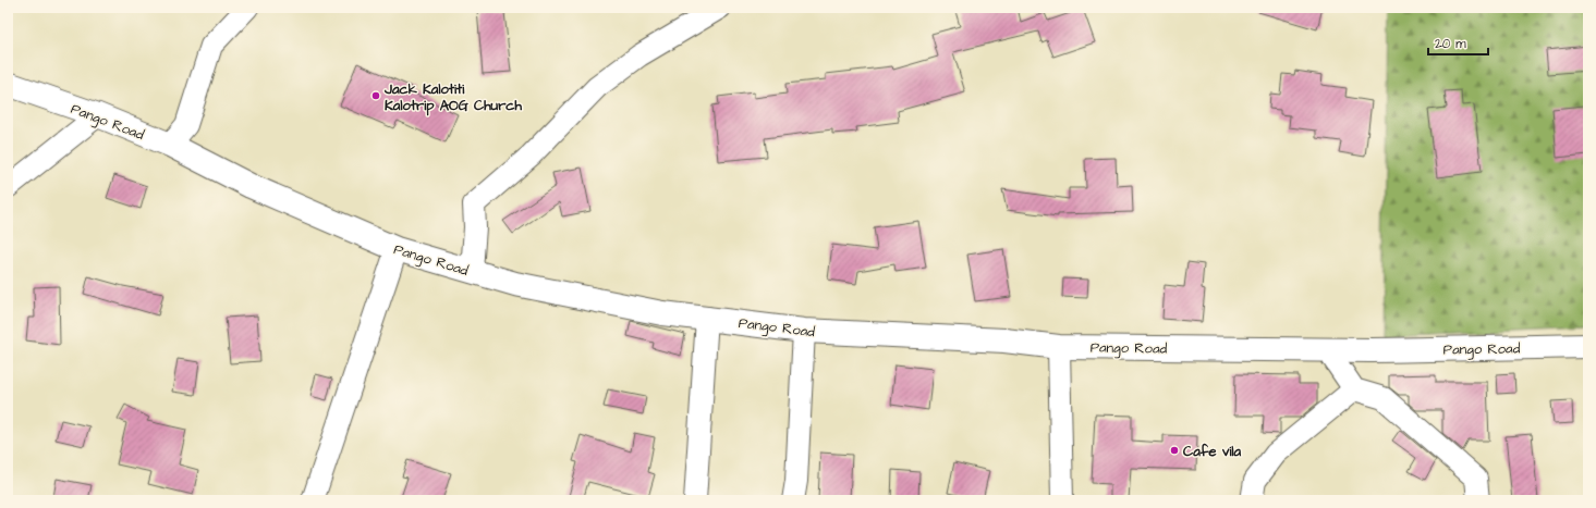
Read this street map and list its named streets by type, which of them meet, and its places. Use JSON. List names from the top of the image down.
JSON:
{
  "streets": {
    "street": ["Pango Road"]
  },
  "places": ["Jack Kalotiti Kalotrip AOG Church", "Cafe vila"],
  "scale_bar": "20 m"
}
